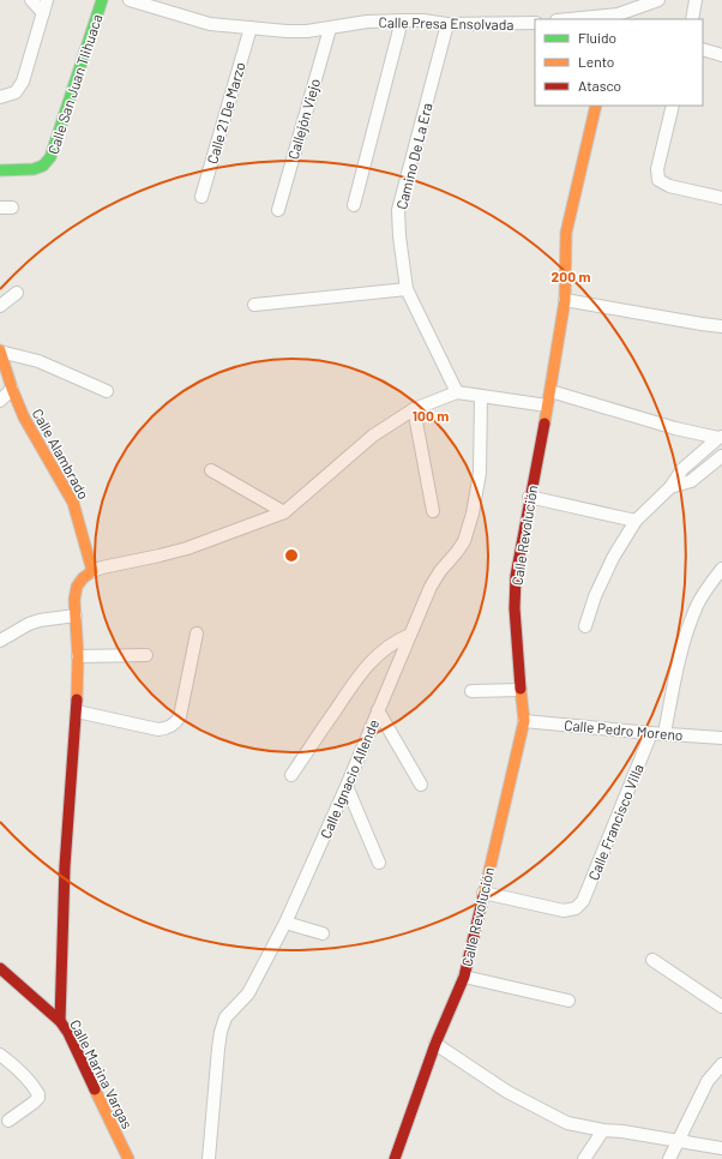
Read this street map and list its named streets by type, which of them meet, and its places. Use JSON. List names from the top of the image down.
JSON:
{
  "streets": {
    "street": [
      "Calle Presa Ensolvada",
      "Calle San Juan Tlihuaca",
      "Calle 21 De Marzo",
      "Callejón Viejo",
      "Camino De La Era",
      "Calle Alambrado",
      "Calle Revolución",
      "Calle Pedro Moreno",
      "Calle Ignacio Allende",
      "Calle Francisco Villa",
      "Calle Marina Vargas"
    ]
  },
  "crossings": [
    ["Calle Presa Ensolvada", "Calle 21 De Marzo"],
    ["Calle Presa Ensolvada", "Callejón Viejo"],
    ["Calle Presa Ensolvada", "Camino De La Era"],
    ["Calle Revolución", "Calle Pedro Moreno"],
    ["Calle Revolución", "Calle Francisco Villa"],
    ["Calle Pedro Moreno", "Calle Francisco Villa"]
  ],
  "legend": ["Fluido", "Lento", "Atasco"],
  "rings": ["200 m", "100 m"]
}
